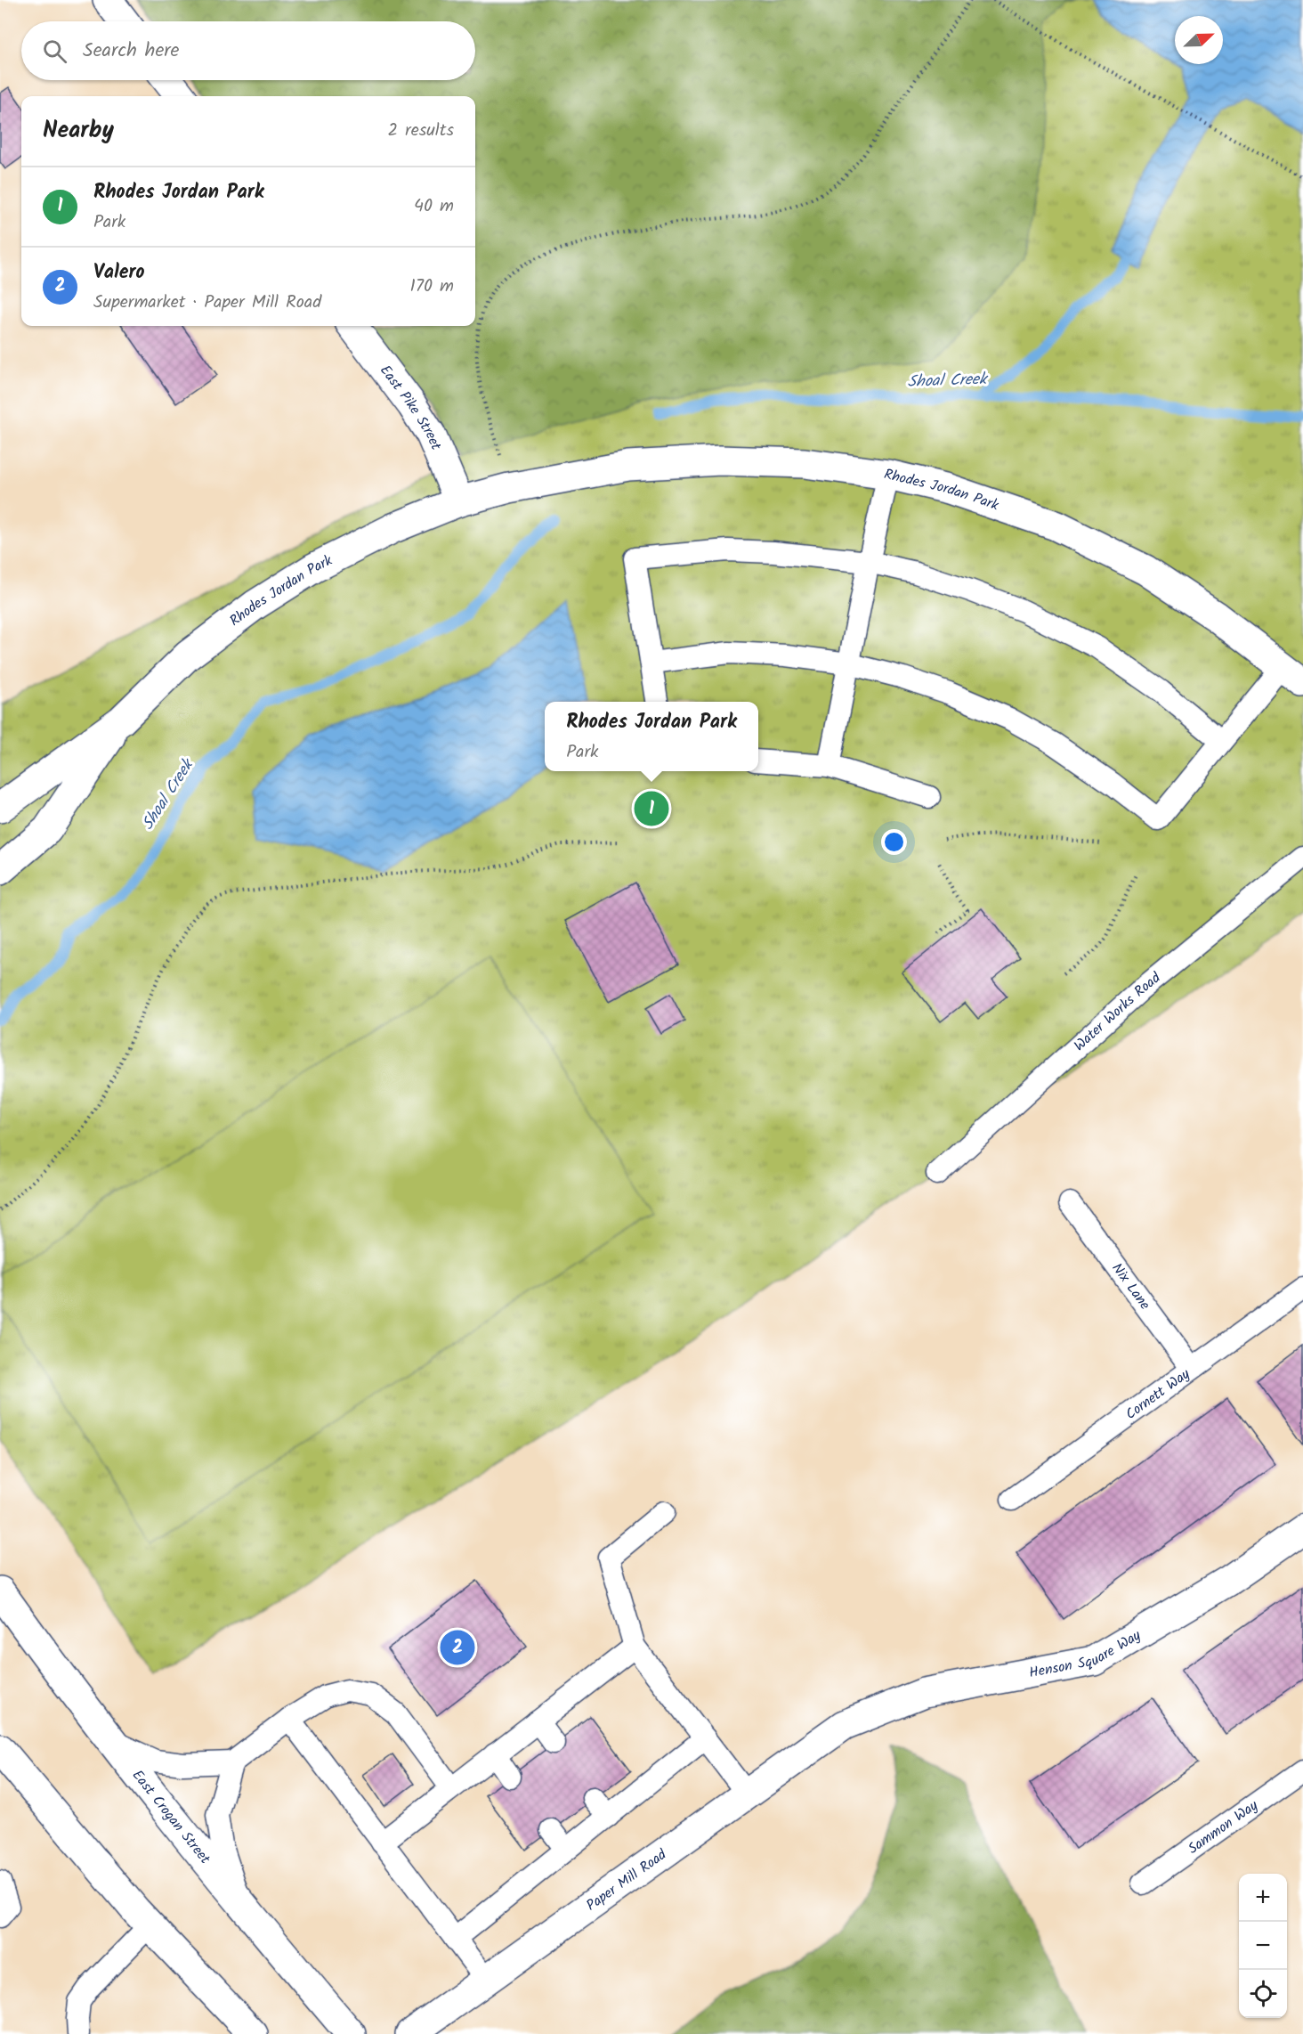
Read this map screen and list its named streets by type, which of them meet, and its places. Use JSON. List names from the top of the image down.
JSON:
{
  "streets": {
    "street": [
      "East Pike Street",
      "Rhodes Jordan Park",
      "Henson Square Way",
      "East Crogan Street",
      "Paper Mill Road"
    ],
    "lane": [
      "Water Works Road",
      "Nix Lane",
      "Cornett Way",
      "Sammon Way"
    ]
  },
  "crossings": [
    ["East Pike Street", "Rhodes Jordan Park"],
    ["Nix Lane", "Cornett Way"],
    ["Henson Square Way", "Paper Mill Road"]
  ],
  "water": ["Shoal Creek"],
  "north": "top right",
  "page": {
    "search": "Search here",
    "heading": ["Nearby", "2 results"],
    "list": [
      {
        "mark": "1",
        "name": "Rhodes Jordan Park",
        "note": "Park",
        "value": "40 m"
      },
      {
        "mark": "2",
        "name": "Valero",
        "note": "Supermarket · Paper Mill Road",
        "value": "170 m"
      }
    ],
    "popup": ["Rhodes Jordan Park", "Park"],
    "pins": ["1", "2"],
    "map_buttons": ["+", "−"]
  }
}
